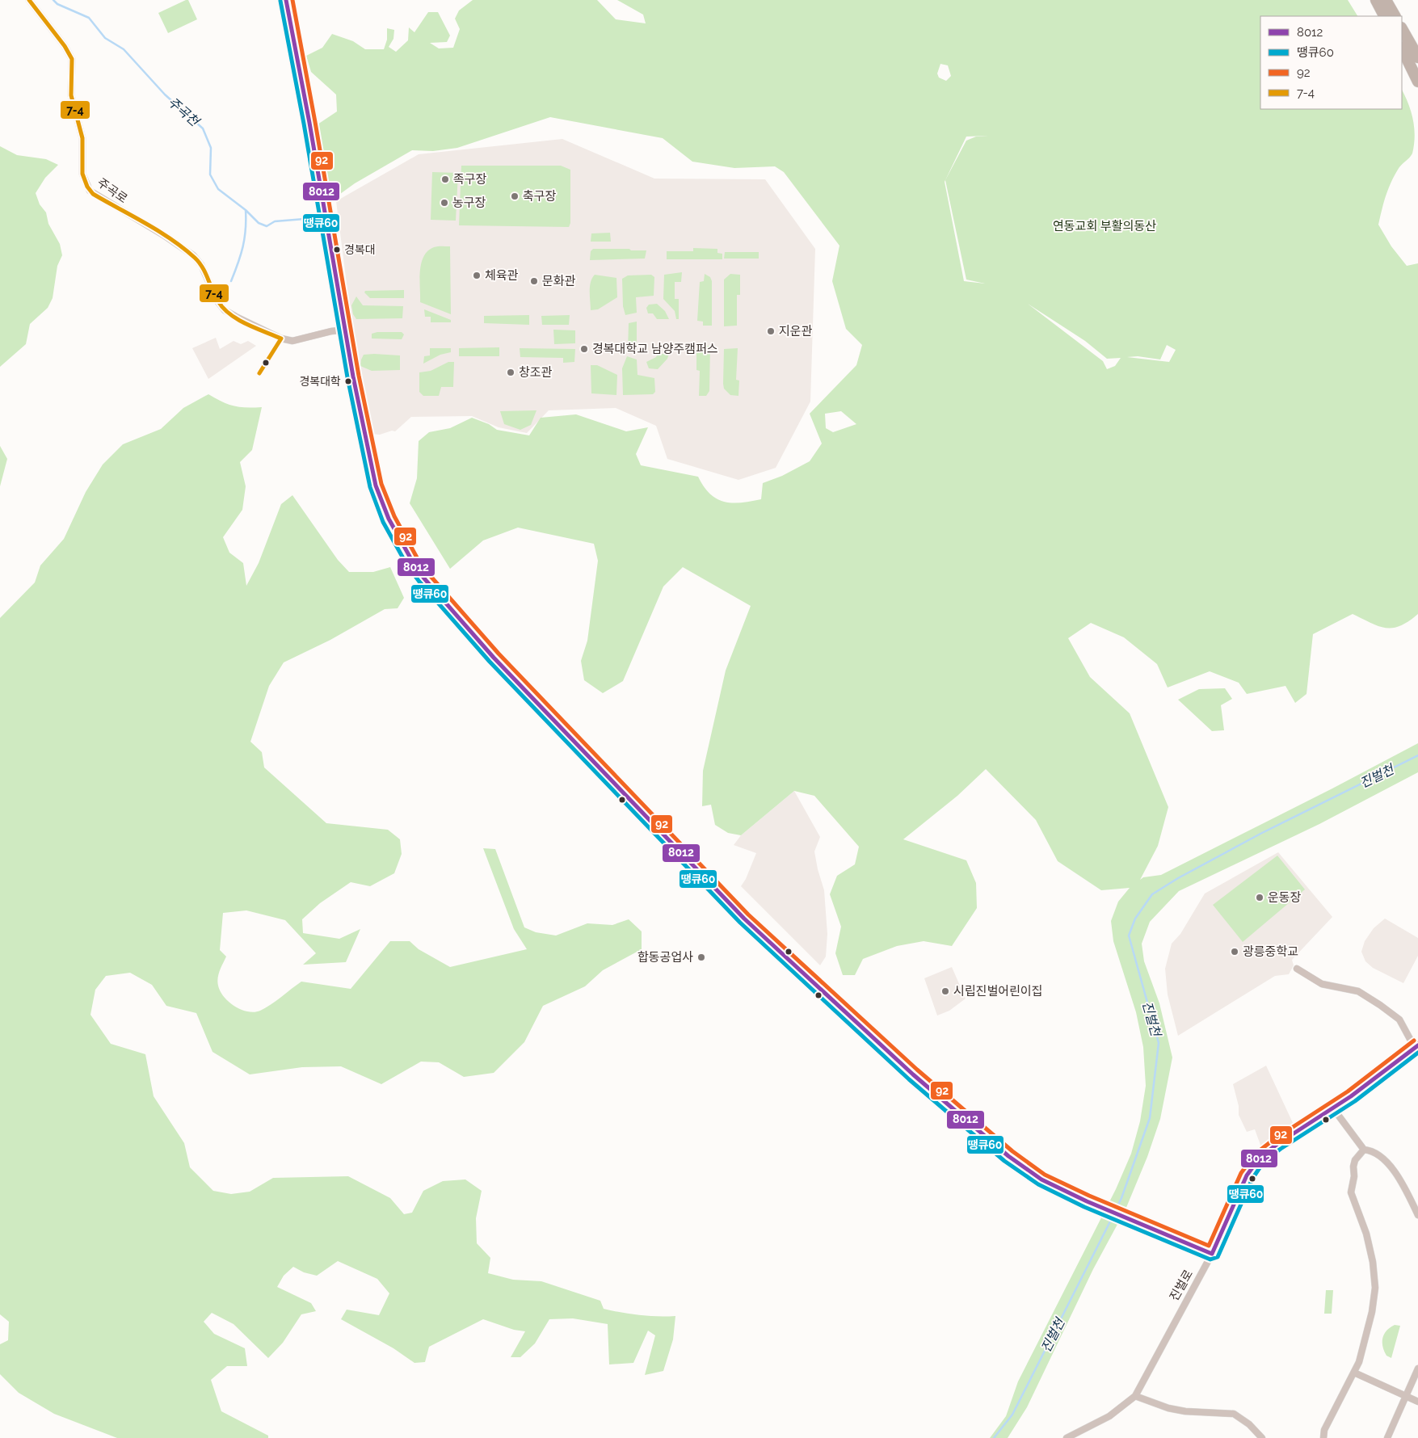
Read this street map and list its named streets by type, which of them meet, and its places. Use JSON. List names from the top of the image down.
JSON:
{
  "streets": {
    "street": ["주곡로", "진벌로"]
  },
  "water": ["주곡천", "진벌천"],
  "parks": ["연동교회 부활의동산"],
  "places": [
    "족구장",
    "축구장",
    "농구장",
    "경복대",
    "체육관",
    "문화관",
    "지운관",
    "경복대학교 남양주캠퍼스",
    "창조관",
    "경복대학",
    "운동장",
    "광릉중학교",
    "합동공업사",
    "시립진벌어린이집"
  ],
  "lines": [
    "transit line 8012",
    "transit line 92",
    "transit line 7-4",
    "transit line 땡큐60"
  ],
  "legend": [
    "8012",
    "땡큐60",
    "92",
    "7-4"
  ]
}
